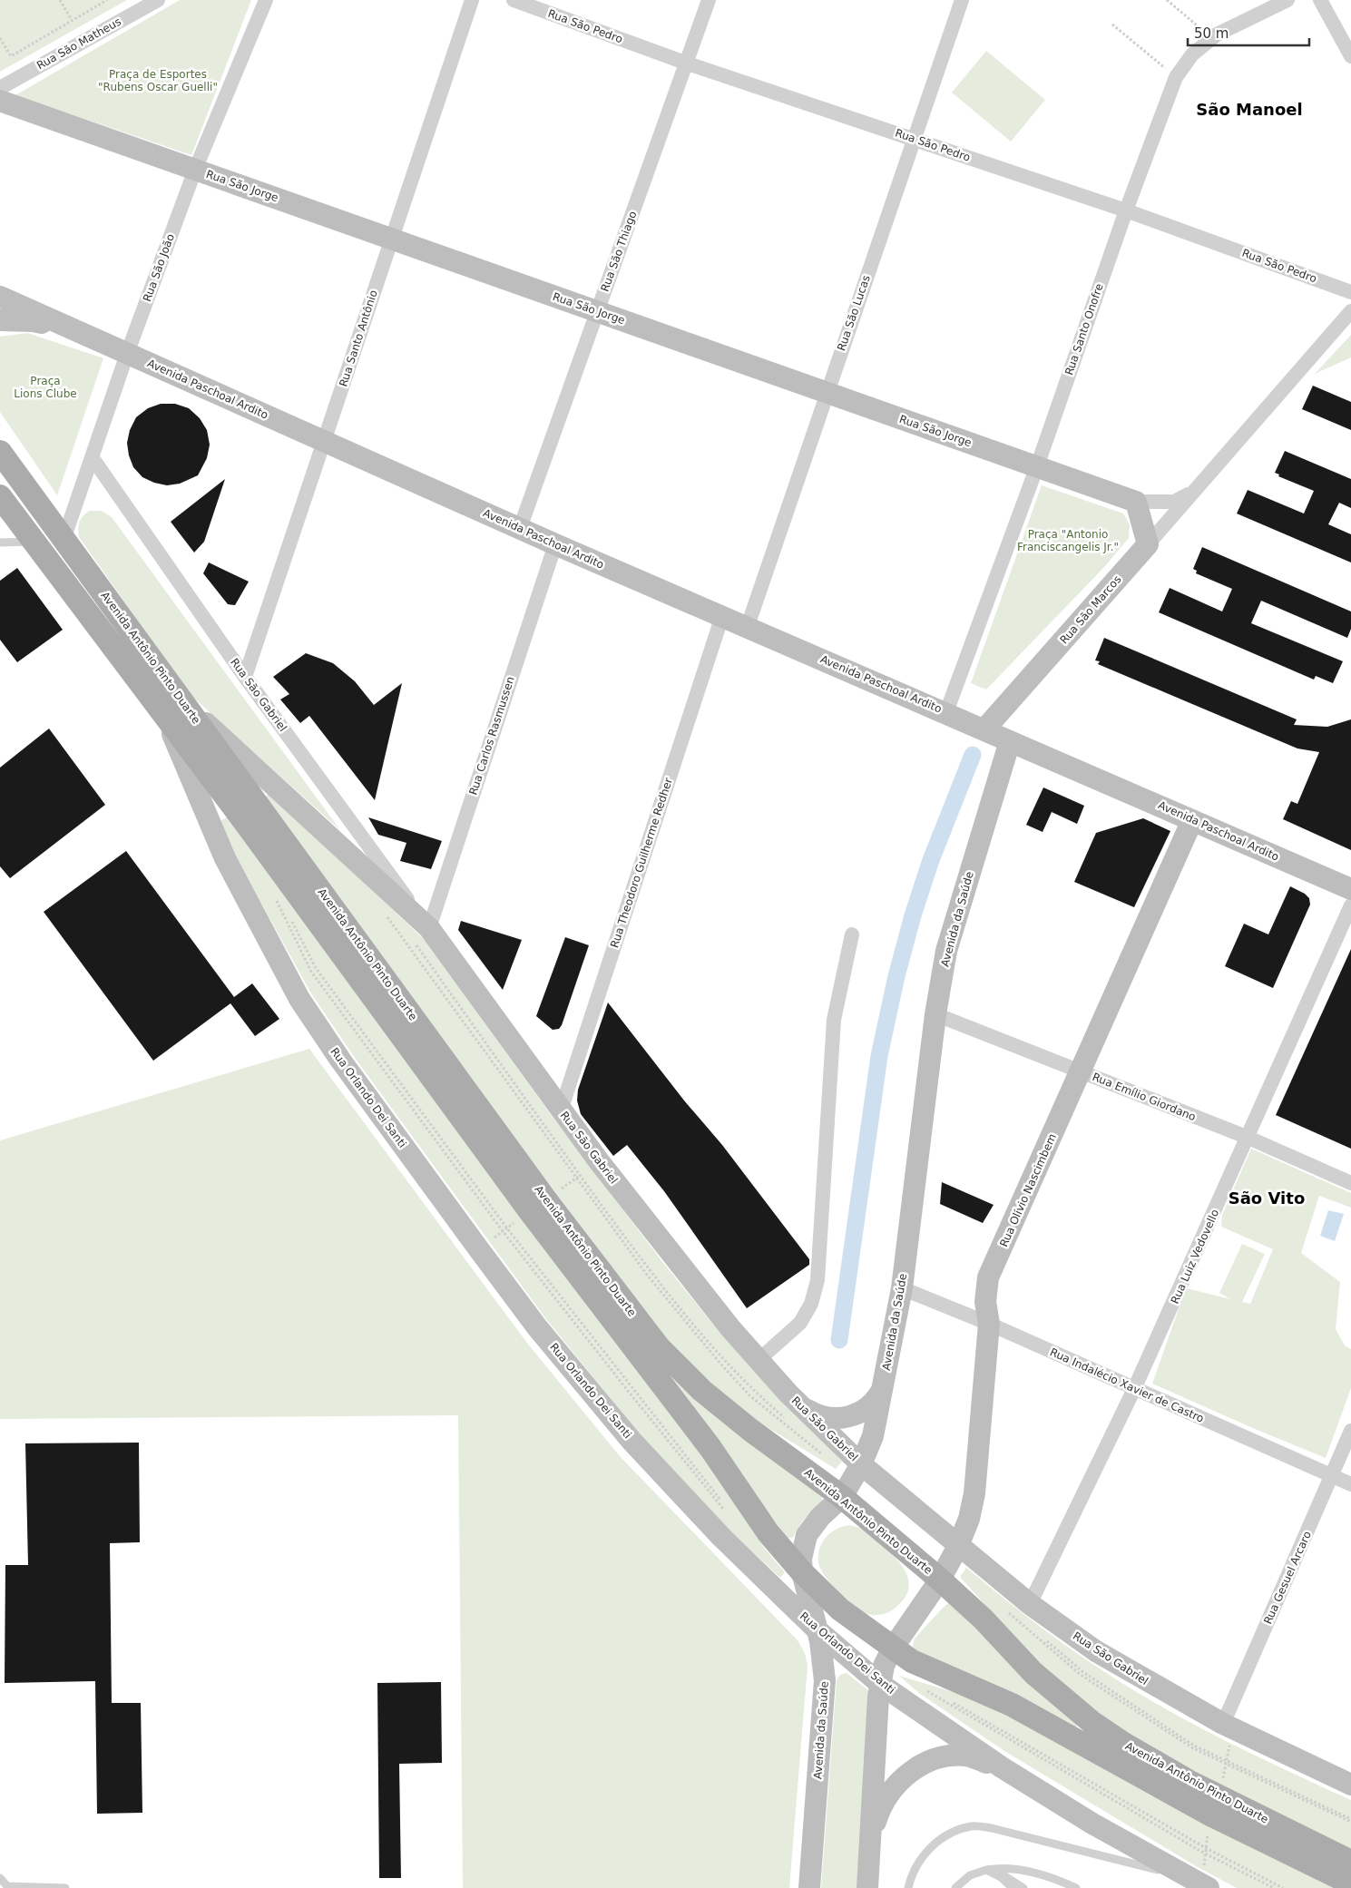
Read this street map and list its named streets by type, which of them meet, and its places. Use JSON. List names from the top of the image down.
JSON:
{
  "streets": {
    "main road": [
      "Rua São Jorge",
      "Avenida Paschoal Ardito",
      "Rua São Marcos",
      "Avenida Antônio Pinto Duarte",
      "Rua São Gabriel",
      "Avenida da Saúde",
      "Rua Orlando Dei Santi",
      "Rua Olívio Nascimbem"
    ],
    "street": [
      "Rua São Pedro",
      "Rua São Matheus",
      "Rua São Thiago",
      "Rua São João",
      "Rua São Lucas",
      "Rua Santo Onofre",
      "Rua Santo Antônio",
      "Rua Carlos Rasmussen",
      "Rua Theodoro Guilherme Redher",
      "Rua Emílio Giordano",
      "Rua Luiz Vedovello",
      "Rua Indalécio Xavier de Castro",
      "Rua Gesuel Arcaro"
    ]
  },
  "crossings": [
    ["Rua São Pedro", "Rua São Thiago"],
    ["Rua São Pedro", "Rua São Lucas"],
    ["Rua São Pedro", "Rua Santo Onofre"],
    ["Rua São Jorge", "Rua São Thiago"],
    ["Rua São Jorge", "Rua São João"],
    ["Rua São Jorge", "Rua São Lucas"],
    ["Rua São Jorge", "Rua Santo Onofre"],
    ["Rua São Jorge", "Rua Santo Antônio"],
    ["Rua São Jorge", "Rua São Marcos"],
    ["Rua São Thiago", "Avenida Paschoal Ardito"],
    ["Rua São João", "Avenida Paschoal Ardito"],
    ["Rua São João", "Avenida Antônio Pinto Duarte"],
    ["Rua São João", "Rua São Gabriel"],
    ["Rua São Lucas", "Avenida Paschoal Ardito"],
    ["Rua Santo Onofre", "Avenida Paschoal Ardito"],
    ["Rua Santo Antônio", "Avenida Paschoal Ardito"],
    ["Rua Santo Antônio", "Rua São Gabriel"],
    ["Avenida Paschoal Ardito", "Rua São Marcos"],
    ["Avenida Paschoal Ardito", "Rua Carlos Rasmussen"],
    ["Avenida Paschoal Ardito", "Rua Theodoro Guilherme Redher"],
    ["Avenida Paschoal Ardito", "Avenida da Saúde"],
    ["Avenida Paschoal Ardito", "Rua Olívio Nascimbem"],
    ["Avenida Antônio Pinto Duarte", "Rua São Gabriel"],
    ["Avenida Antônio Pinto Duarte", "Avenida da Saúde"],
    ["Avenida Antônio Pinto Duarte", "Rua Orlando Dei Santi"],
    ["Avenida Antônio Pinto Duarte", "Rua Olívio Nascimbem"],
    ["Rua São Gabriel", "Rua Carlos Rasmussen"],
    ["Rua São Gabriel", "Rua Theodoro Guilherme Redher"],
    ["Rua São Gabriel", "Avenida da Saúde"],
    ["Rua São Gabriel", "Rua Olívio Nascimbem"],
    ["Rua São Gabriel", "Rua Luiz Vedovello"],
    ["Rua São Gabriel", "Rua Gesuel Arcaro"],
    ["Avenida da Saúde", "Rua Emílio Giordano"],
    ["Avenida da Saúde", "Rua Orlando Dei Santi"],
    ["Avenida da Saúde", "Rua Indalécio Xavier de Castro"],
    ["Rua Emílio Giordano", "Rua Olívio Nascimbem"],
    ["Rua Emílio Giordano", "Rua Luiz Vedovello"],
    ["Rua Olívio Nascimbem", "Rua Indalécio Xavier de Castro"],
    ["Rua Luiz Vedovello", "Rua Indalécio Xavier de Castro"],
    ["Rua Indalécio Xavier de Castro", "Rua Gesuel Arcaro"]
  ],
  "districts": ["São Manoel", "São Vito"],
  "parks": ["Praça de Esportes \"Rubens Oscar Guelli\"", "Praça Lions Clube", "Praça \"Antonio Franciscangelis Jr.\""],
  "scale_bar": "50 m"
}
